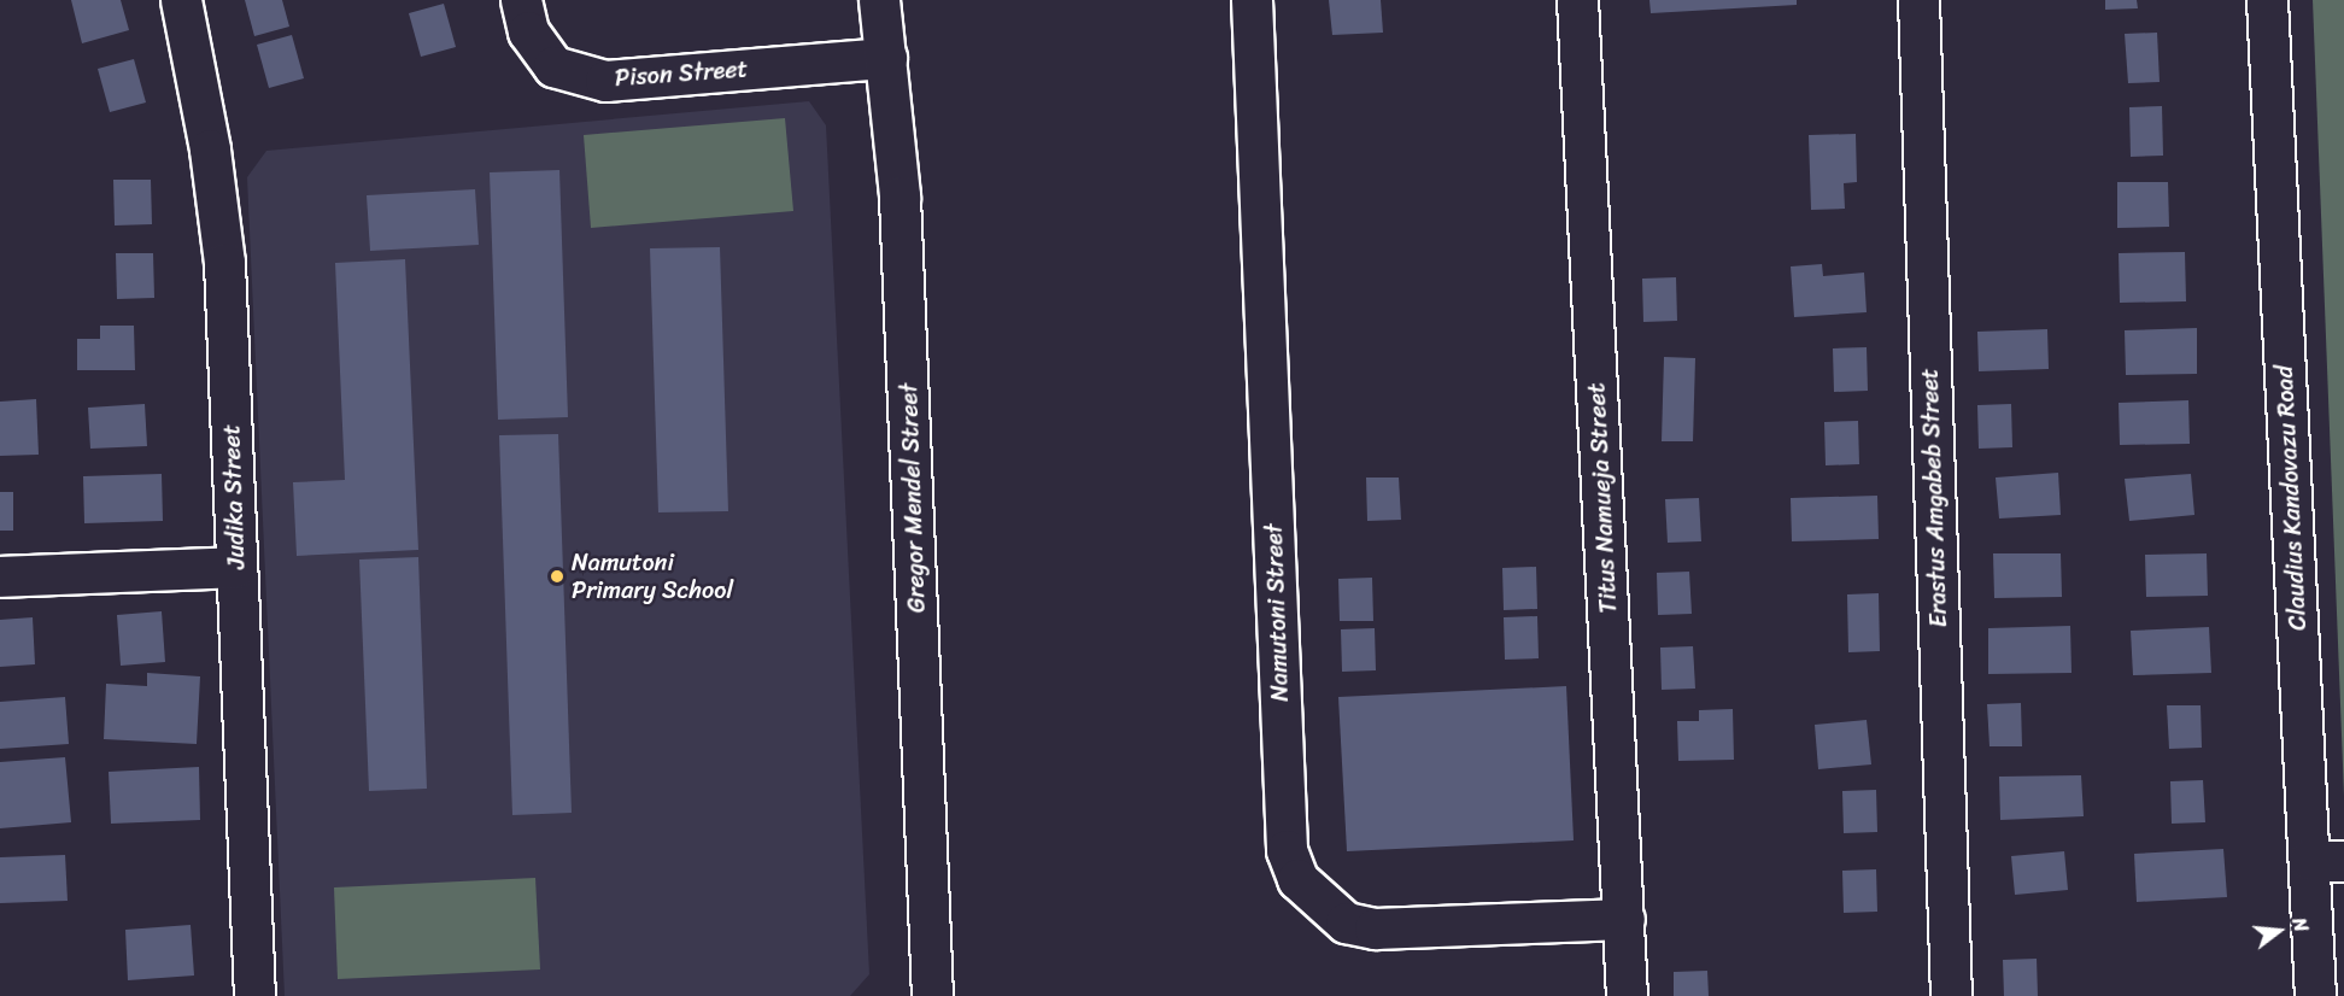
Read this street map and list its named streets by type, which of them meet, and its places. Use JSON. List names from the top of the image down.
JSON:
{
  "streets": {
    "street": [
      "Pison Street",
      "Judika Street",
      "Gregor Mendel Street",
      "Titus Namueja Street",
      "Erastus Amgabeb Street",
      "Claudius Kandovazu Road",
      "Namutoni Street"
    ]
  },
  "crossings": [
    ["Pison Street", "Gregor Mendel Street"],
    ["Titus Namueja Street", "Namutoni Street"]
  ],
  "places": ["Namutoni Primary School"],
  "north": "right"
}
